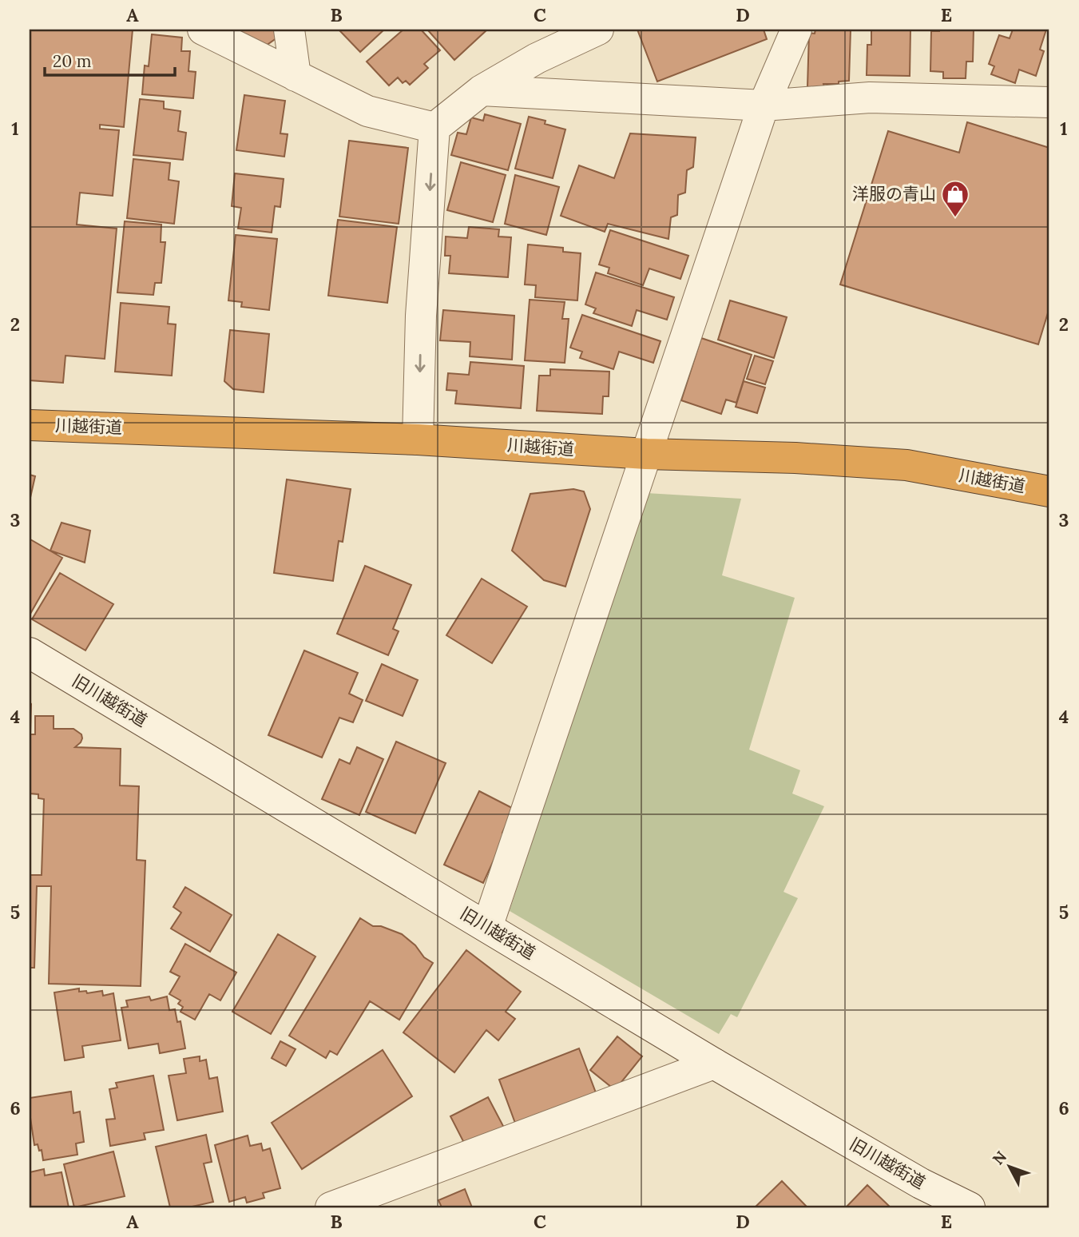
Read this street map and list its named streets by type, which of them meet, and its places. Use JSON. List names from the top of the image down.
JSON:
{
  "streets": {
    "highway": ["川越街道"],
    "street": ["旧川越街道"]
  },
  "places": {
    "shop": ["洋服の青山"]
  },
  "scale_bar": "20 m",
  "north": "top left",
  "grid": {
    "columns": [
      "A",
      "B",
      "C",
      "D",
      "E"
    ],
    "rows": [
      "1",
      "2",
      "3",
      "4",
      "5",
      "6"
    ]
  }
}
